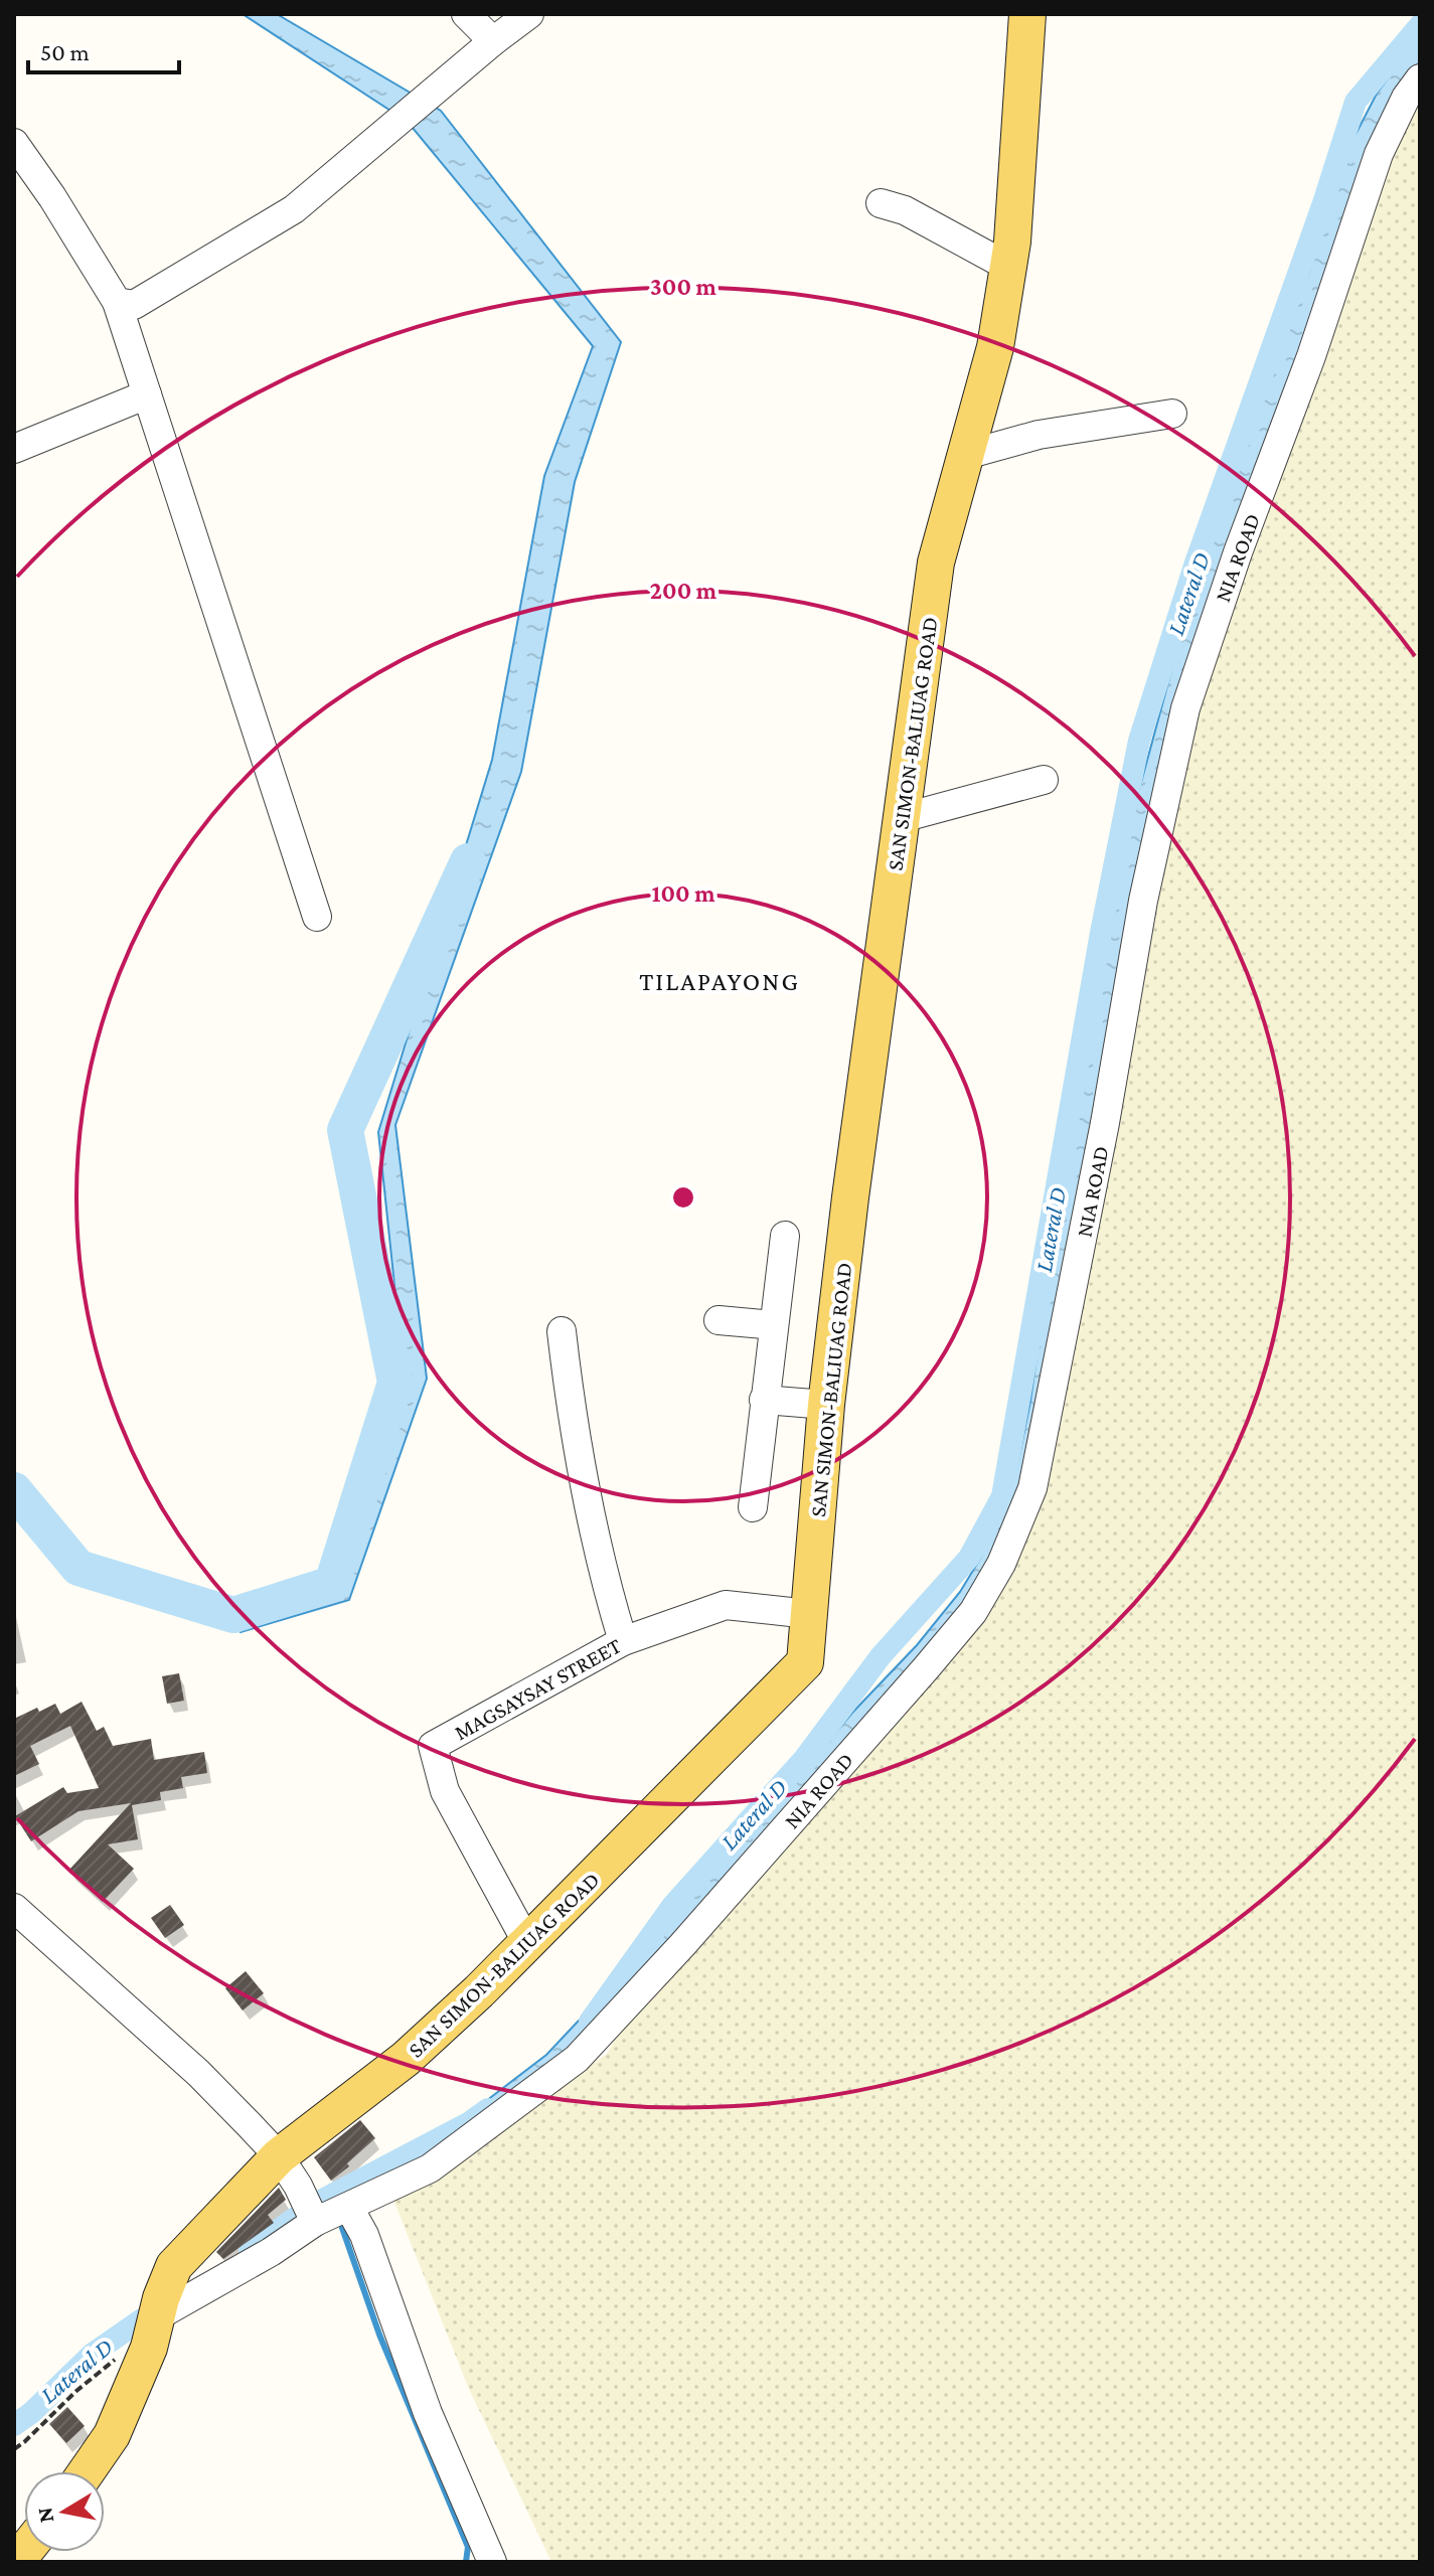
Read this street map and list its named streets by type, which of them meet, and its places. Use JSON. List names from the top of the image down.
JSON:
{
  "streets": {
    "main road": ["SAN SIMON-BALIUAG ROAD"],
    "street": ["NIA ROAD", "MAGSAYSAY STREET"]
  },
  "crossings": [
    ["NIA ROAD", "SAN SIMON-BALIUAG ROAD"],
    ["SAN SIMON-BALIUAG ROAD", "MAGSAYSAY STREET"]
  ],
  "districts": ["TILAPAYONG"],
  "water": ["Lateral D"],
  "scale_bar": "50 m",
  "north": "left",
  "rings": ["300 m", "200 m", "100 m"]
}
